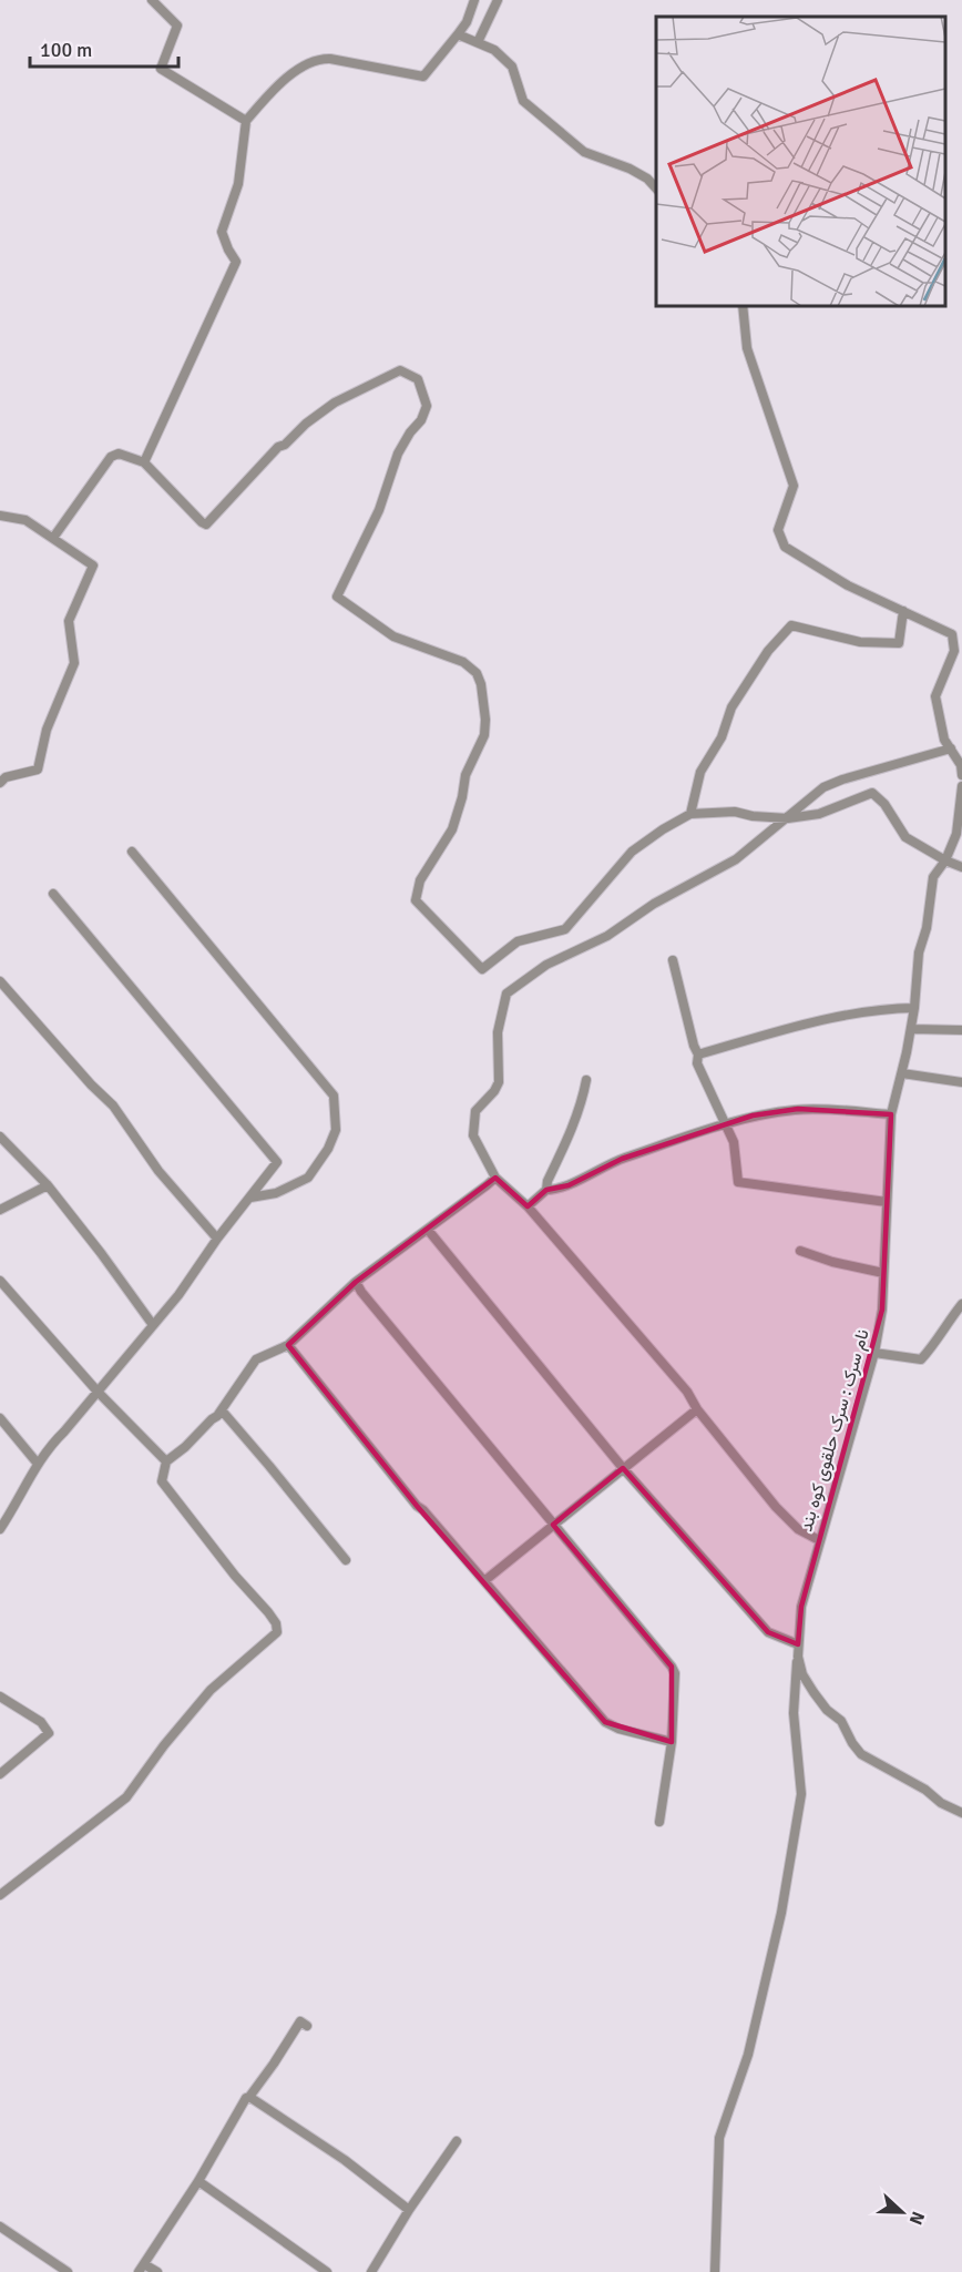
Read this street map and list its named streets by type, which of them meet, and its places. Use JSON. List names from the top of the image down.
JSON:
{
  "streets": {
    "street": ["نام سرک : سرک حلقوی کوه بند"]
  },
  "scale_bar": "100 m",
  "north": "right"
}
